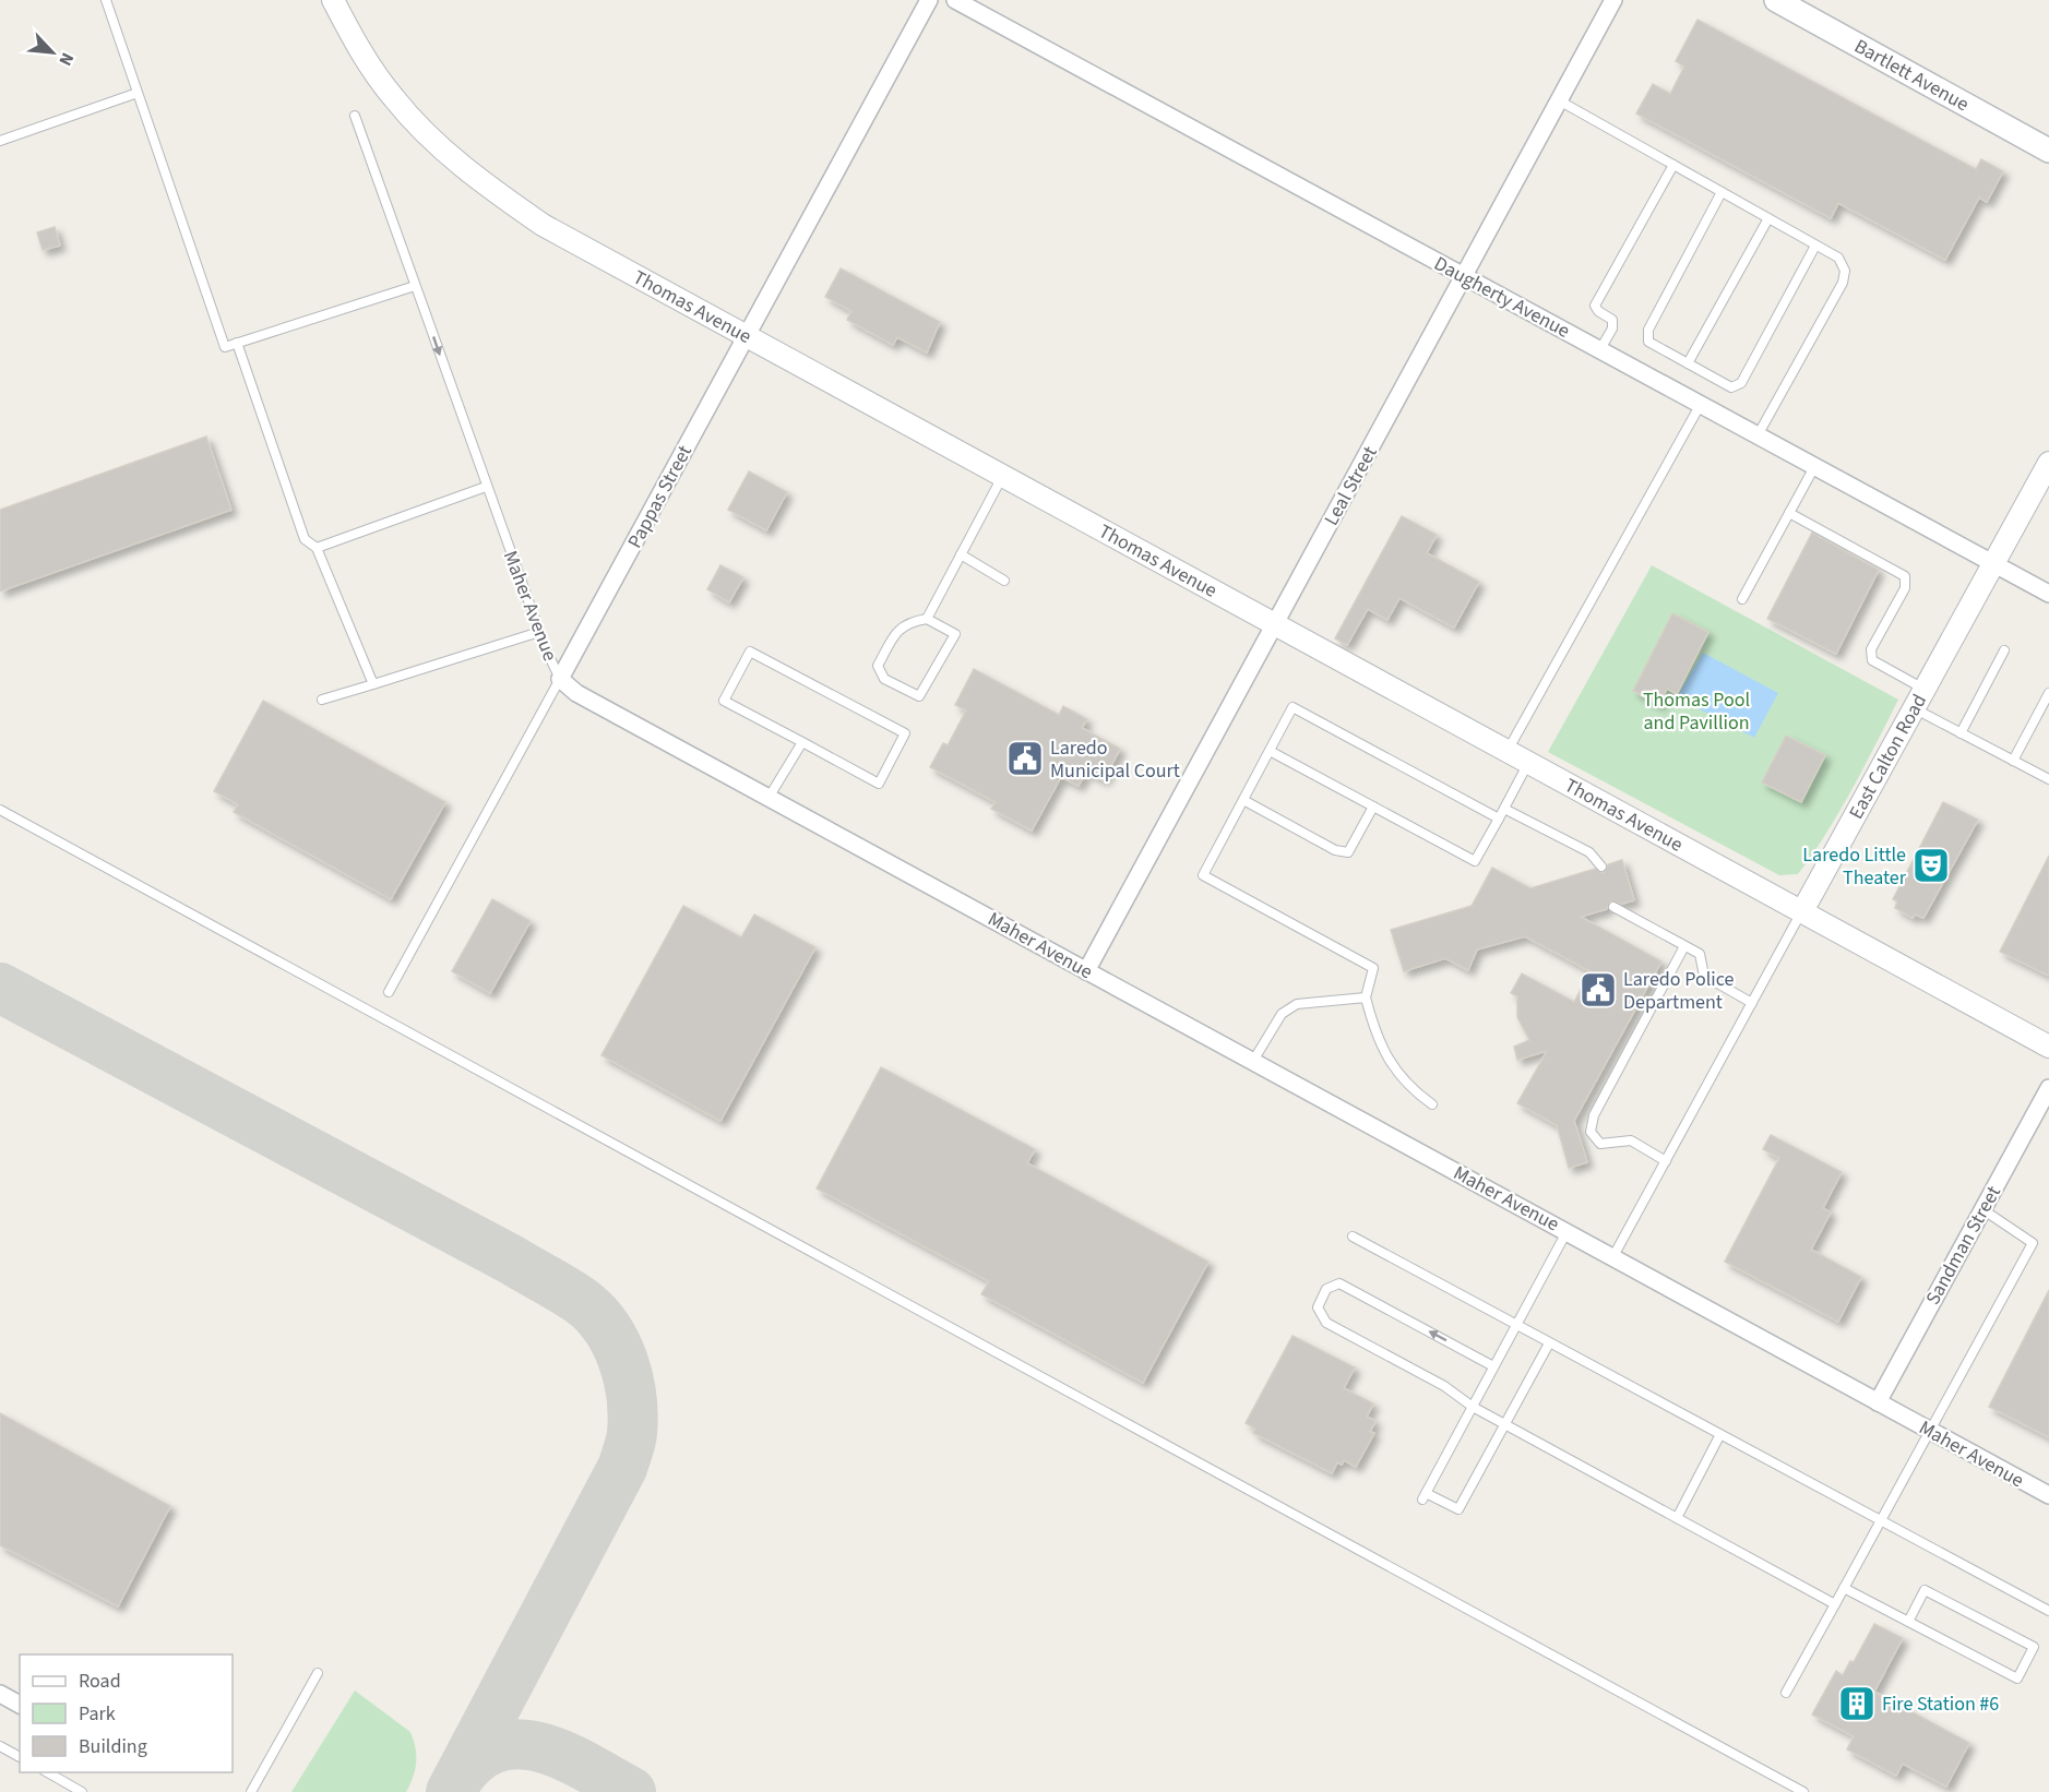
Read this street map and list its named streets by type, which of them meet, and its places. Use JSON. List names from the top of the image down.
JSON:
{
  "streets": {
    "main road": ["Bartlett Avenue"],
    "street": [
      "Daugherty Avenue",
      "Thomas Avenue",
      "Leal Street",
      "Pappas Street",
      "Maher Avenue",
      "East Calton Road",
      "Sandman Street"
    ]
  },
  "crossings": [
    ["Daugherty Avenue", "Leal Street"],
    ["Daugherty Avenue", "East Calton Road"],
    ["Thomas Avenue", "Leal Street"],
    ["Thomas Avenue", "Pappas Street"],
    ["Thomas Avenue", "East Calton Road"],
    ["Leal Street", "Maher Avenue"],
    ["Pappas Street", "Maher Avenue"],
    ["Maher Avenue", "East Calton Road"],
    ["Maher Avenue", "Sandman Street"]
  ],
  "parks": ["Thomas Pool and Pavillion"],
  "places": {
    "public building": ["Laredo Municipal Court", "Laredo Police Department"],
    "theatre": ["Laredo Little Theater"],
    "building": ["Fire Station #6"]
  },
  "legend": ["Road", "Park", "Building"],
  "north": "bottom right"
}
